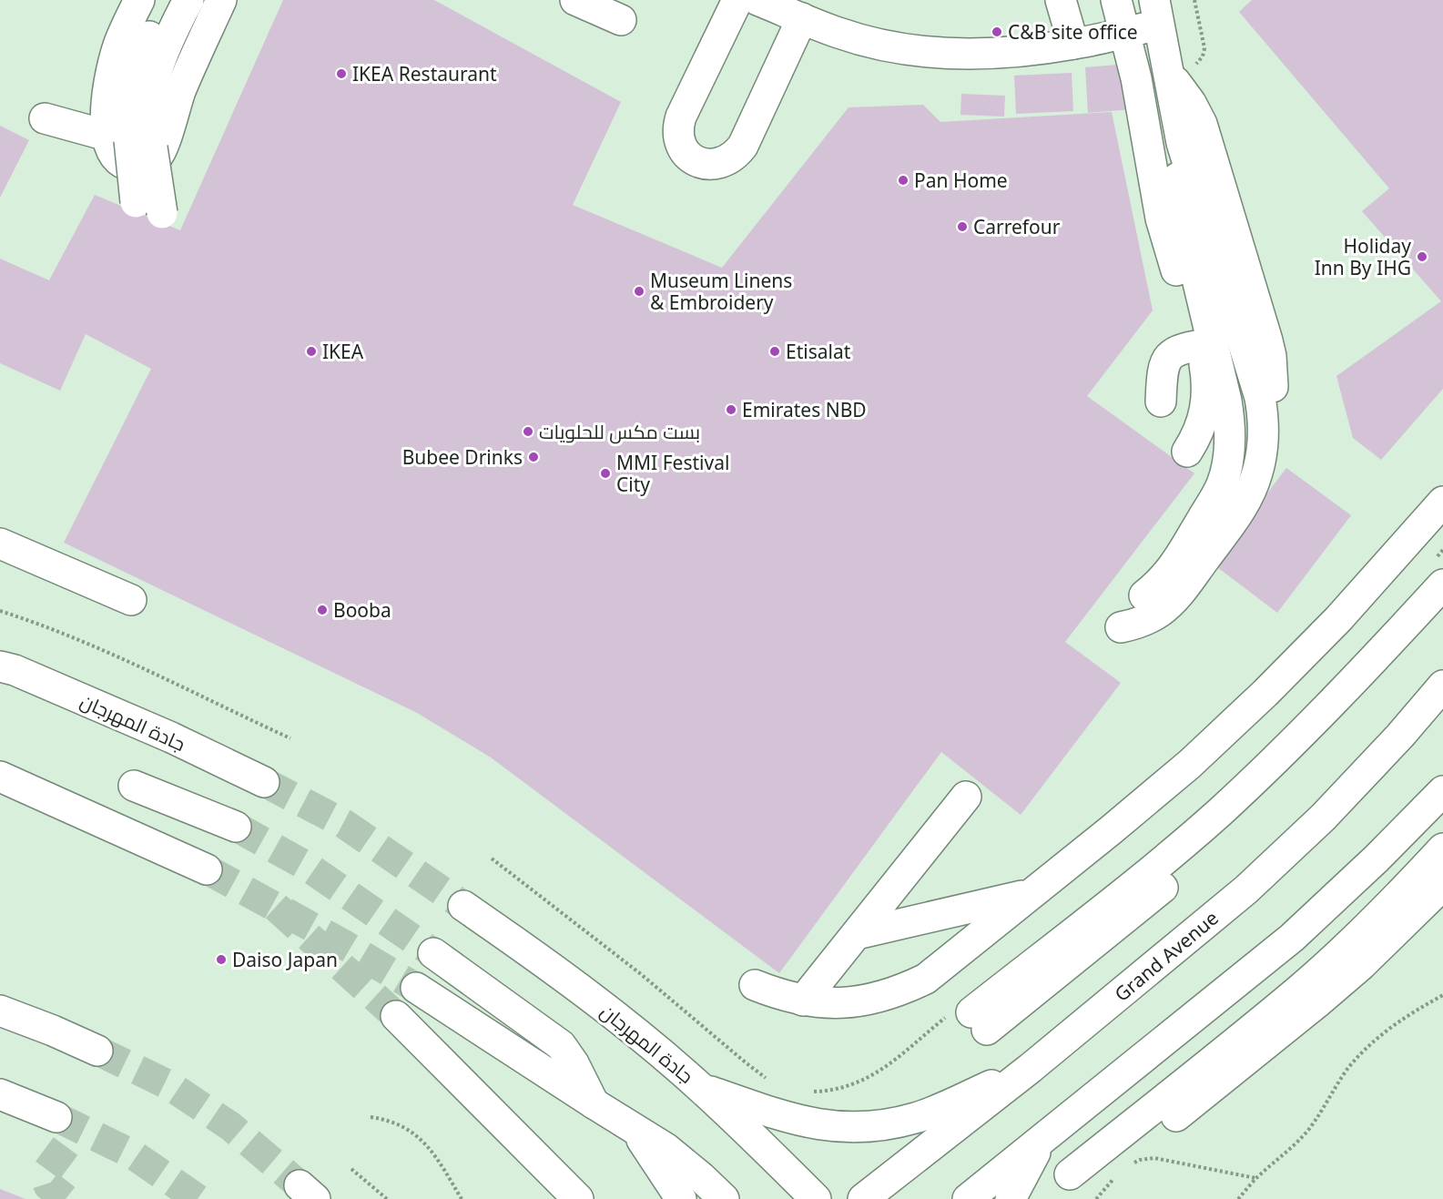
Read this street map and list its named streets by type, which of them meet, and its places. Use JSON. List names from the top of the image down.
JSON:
{
  "streets": {
    "main road": ["جادة المهرجان", "Grand Avenue"]
  },
  "places": [
    "C&B site office",
    "IKEA Restaurant",
    "Pan Home",
    "Carrefour",
    "Holiday Inn By IHG",
    "Museum Linens & Embroidery",
    "IKEA",
    "Etisalat",
    "Emirates NBD",
    "بست مكس للحلويات",
    "Bubee Drinks",
    "MMI Festival City",
    "Booba",
    "Daiso Japan"
  ]
}
